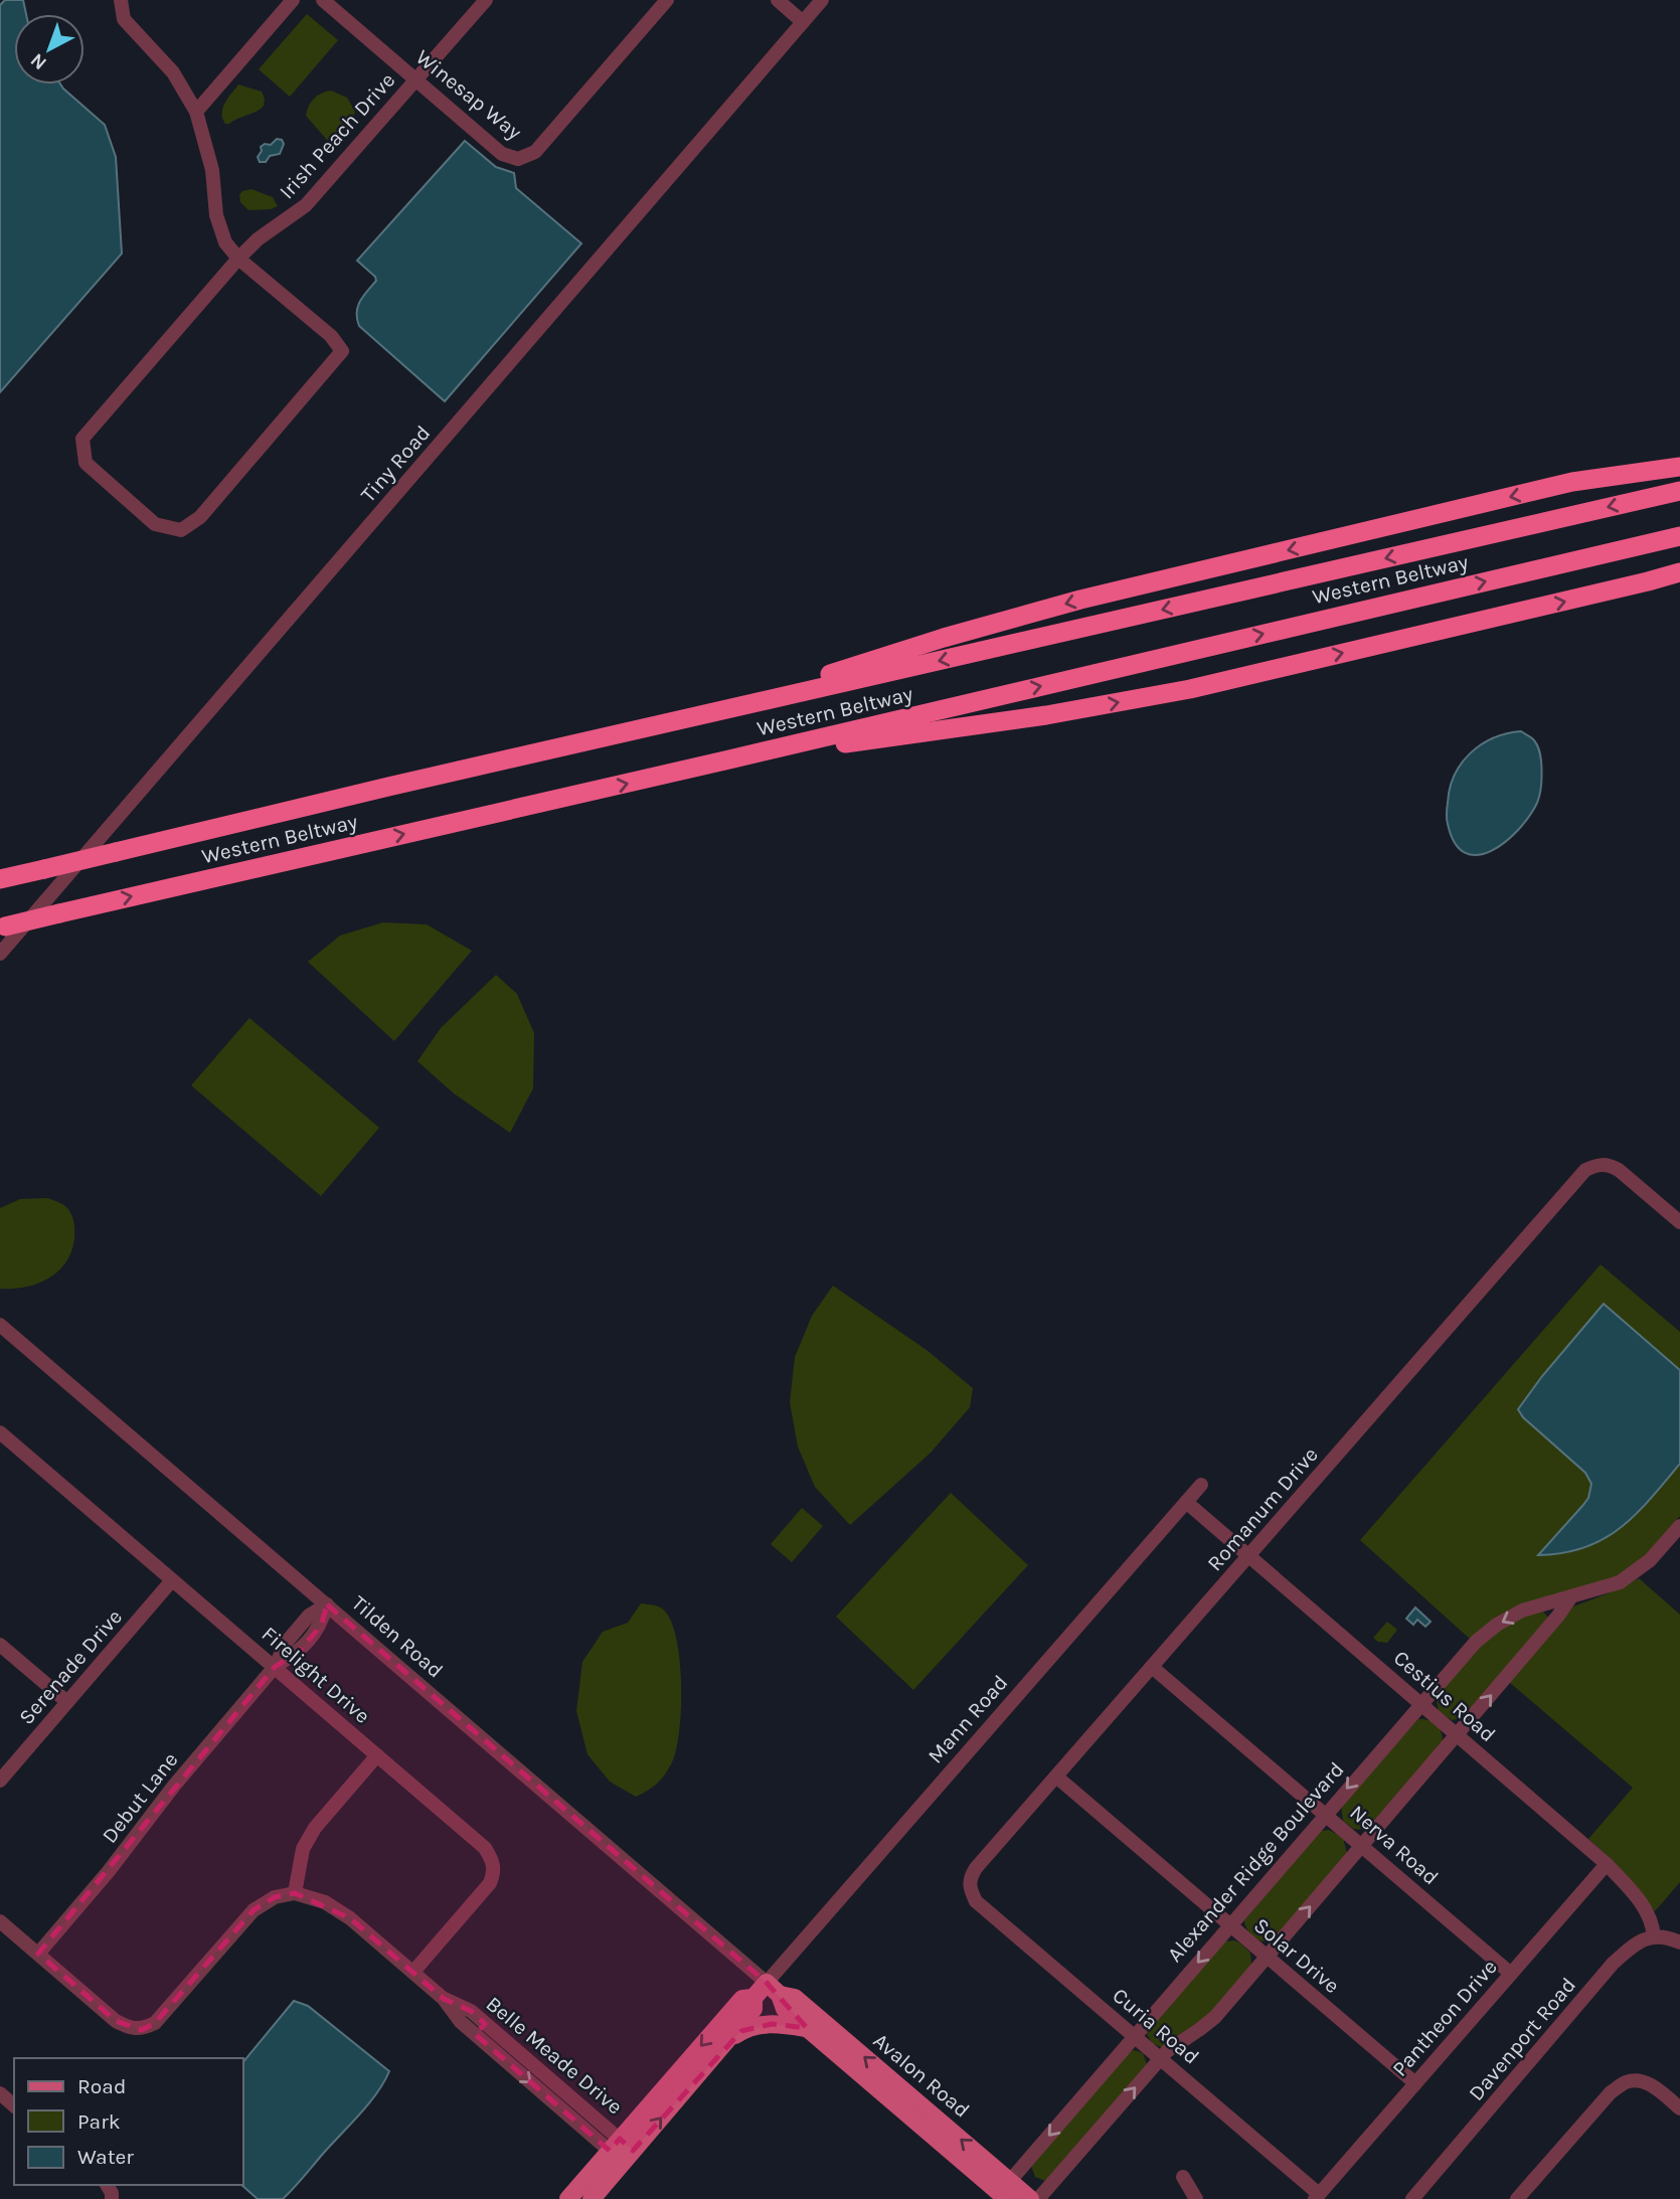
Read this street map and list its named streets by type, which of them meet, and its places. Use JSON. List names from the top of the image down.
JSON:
{
  "streets": {
    "highway": ["Western Beltway"],
    "main road": ["Avalon Road"],
    "street": [
      "Winesap Way",
      "Irish Peach Drive",
      "Tiny Road",
      "Romanum Drive",
      "Tilden Road",
      "Serenade Drive",
      "Firelight Drive",
      "Cestius Road",
      "Mann Road",
      "Debut Lane",
      "Nerva Road",
      "Alexander Ridge Boulevard",
      "Solar Drive",
      "Pantheon Drive",
      "Curia Road",
      "Davenport Road",
      "Belle Meade Drive"
    ]
  },
  "crossings": [
    ["Winesap Way", "Irish Peach Drive"],
    ["Romanum Drive", "Cestius Road"],
    ["Romanum Drive", "Nerva Road"],
    ["Romanum Drive", "Solar Drive"],
    ["Romanum Drive", "Curia Road"],
    ["Tilden Road", "Mann Road"],
    ["Tilden Road", "Debut Lane"],
    ["Tilden Road", "Avalon Road"],
    ["Serenade Drive", "Firelight Drive"],
    ["Firelight Drive", "Debut Lane"],
    ["Firelight Drive", "Belle Meade Drive"],
    ["Cestius Road", "Mann Road"],
    ["Cestius Road", "Alexander Ridge Boulevard"],
    ["Cestius Road", "Pantheon Drive"],
    ["Cestius Road", "Davenport Road"],
    ["Mann Road", "Avalon Road"],
    ["Nerva Road", "Alexander Ridge Boulevard"],
    ["Nerva Road", "Pantheon Drive"],
    ["Alexander Ridge Boulevard", "Solar Drive"],
    ["Alexander Ridge Boulevard", "Curia Road"],
    ["Alexander Ridge Boulevard", "Avalon Road"],
    ["Solar Drive", "Pantheon Drive"],
    ["Pantheon Drive", "Curia Road"]
  ],
  "legend": ["Road", "Park", "Water"],
  "north": "bottom left"
}
